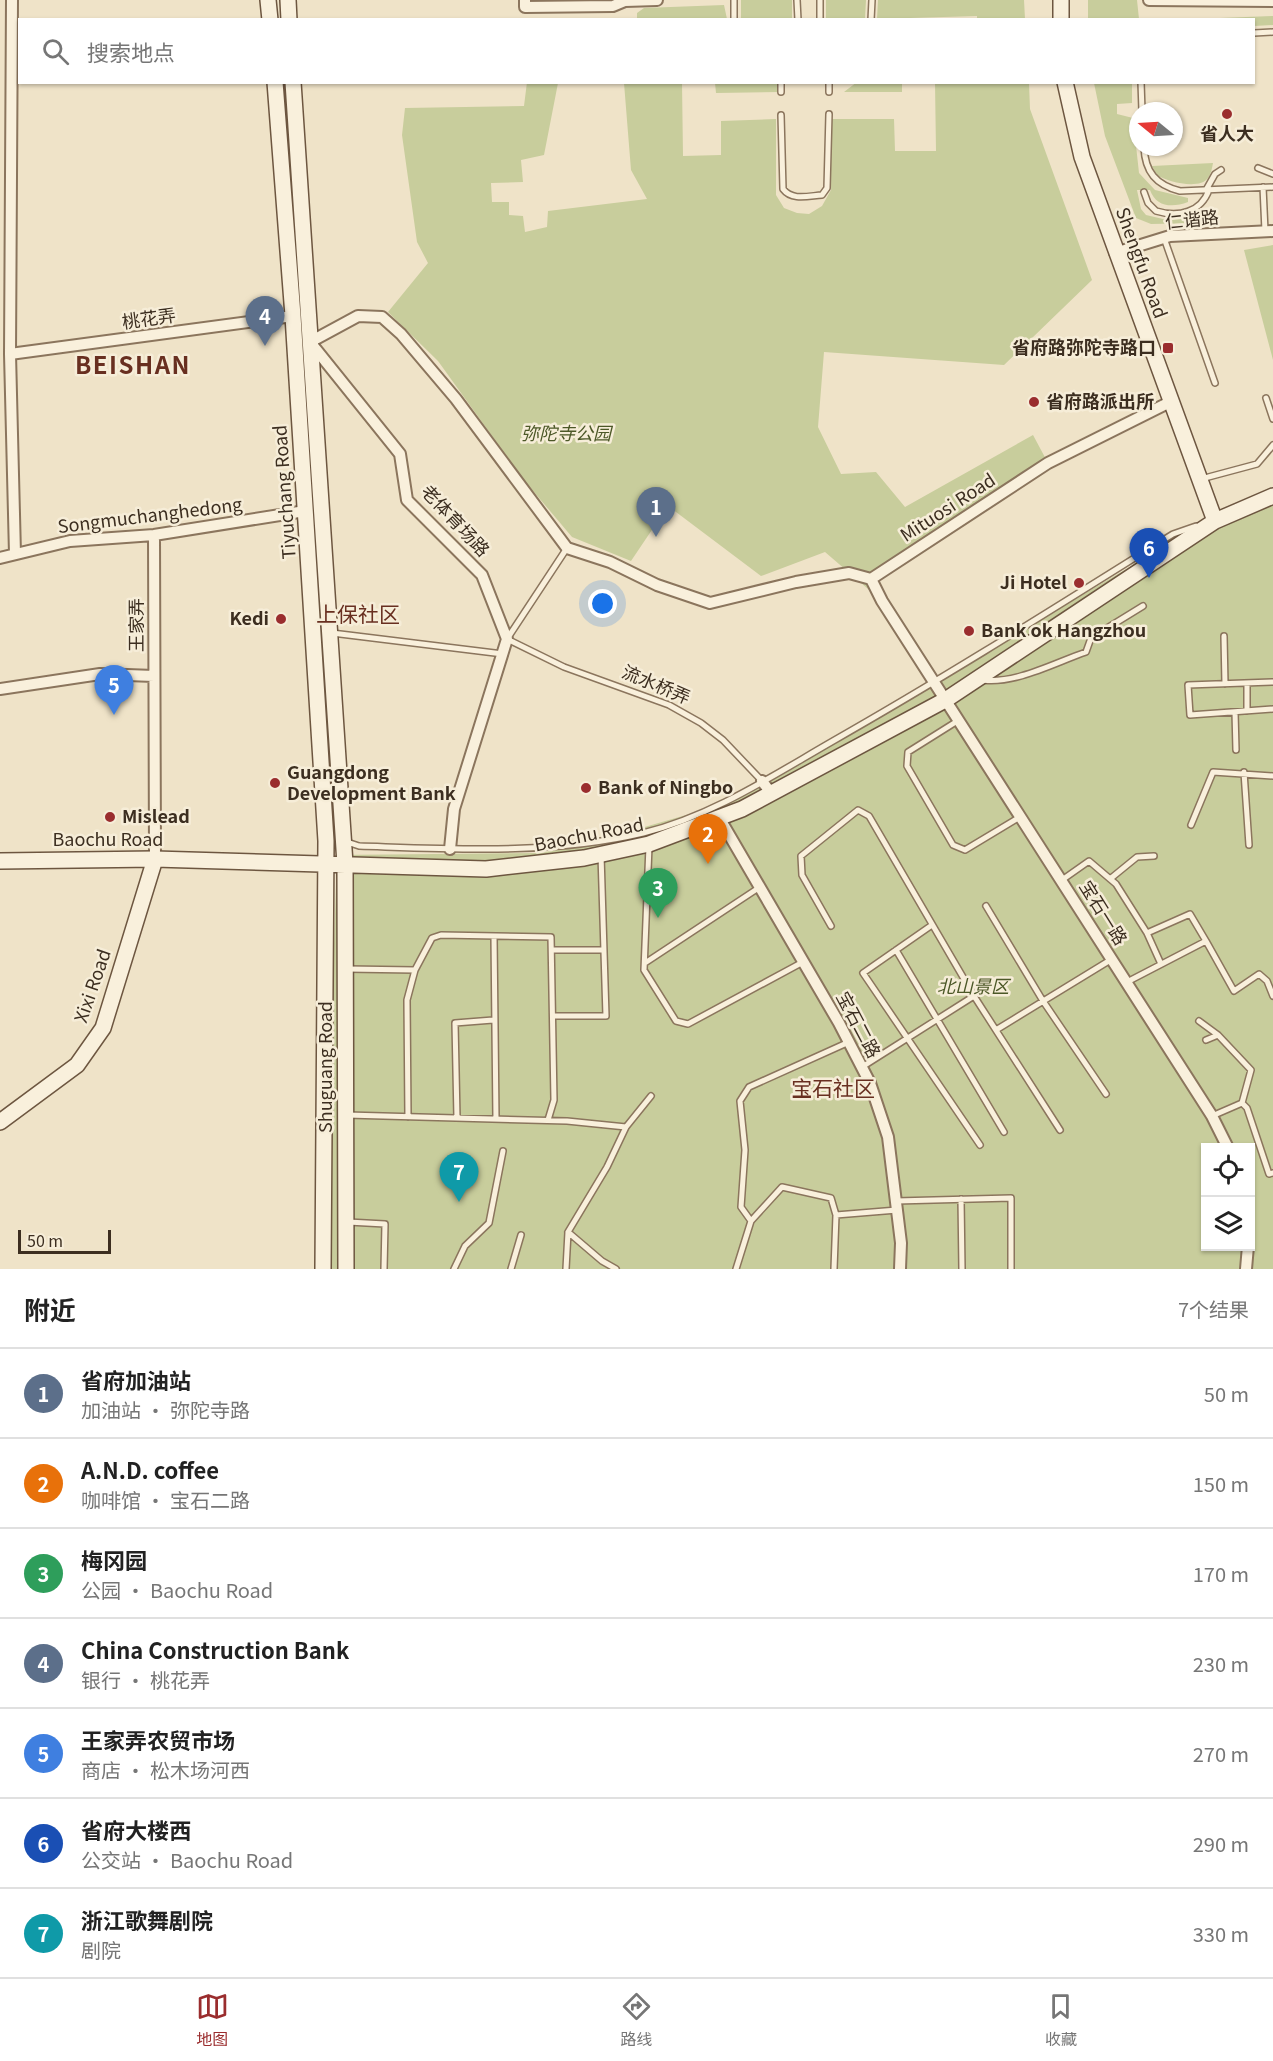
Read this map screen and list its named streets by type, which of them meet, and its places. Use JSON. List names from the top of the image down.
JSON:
{
  "streets": {
    "main road": [
      "Shengfu Road",
      "Tiyuchang Road",
      "Baochu Road",
      "Xixi Road",
      "Shuguang Road"
    ],
    "street": [
      "仁谐路",
      "桃花弄",
      "Mituosi Road",
      "Songmuchanghedong",
      "老体育场路",
      "王家弄",
      "宝石一路",
      "宝石二路"
    ],
    "lane": ["流水桥弄"]
  },
  "crossings": [
    ["仁谐路", "Shengfu Road"],
    ["Shengfu Road", "Mituosi Road"],
    ["Shengfu Road", "Baochu Road"],
    ["桃花弄", "Tiyuchang Road"],
    ["Tiyuchang Road", "Songmuchanghedong"],
    ["Tiyuchang Road", "老体育场路"],
    ["Tiyuchang Road", "Baochu Road"],
    ["Tiyuchang Road", "Shuguang Road"],
    ["Songmuchanghedong", "王家弄"],
    ["老体育场路", "流水桥弄"],
    ["王家弄", "Baochu Road"],
    ["王家弄", "Xixi Road"],
    ["流水桥弄", "Baochu Road"],
    ["Baochu Road", "宝石一路"],
    ["Baochu Road", "Xixi Road"],
    ["Baochu Road", "宝石二路"],
    ["Baochu Road", "Shuguang Road"]
  ],
  "districts": ["BEISHAN", "上保社区", "宝石社区"],
  "parks": ["弥陀寺公园", "北山景区"],
  "places": {
    "other": [
      "省人大",
      "省府路派出所",
      "Ji Hotel",
      "Kedi",
      "Bank ok Hangzhou",
      "Guangdong Development Bank",
      "Bank of Ningbo",
      "Mislead"
    ],
    "transit": ["省府路弥陀寺路口"]
  },
  "scale_bar": "50 m",
  "north": "left",
  "page": {
    "search": "搜索地点",
    "pins": [
      "4",
      "1",
      "6",
      "5",
      "2",
      "3",
      "7"
    ],
    "scale": "50 m",
    "heading": ["附近", "7个结果"],
    "list": [
      {
        "mark": "1",
        "name": "省府加油站",
        "note": "加油站 · 弥陀寺路",
        "value": "50 m"
      },
      {
        "mark": "2",
        "name": "A.N.D. coffee",
        "note": "咖啡馆 · 宝石二路",
        "value": "150 m"
      },
      {
        "mark": "3",
        "name": "梅冈园",
        "note": "公园 · Baochu Road",
        "value": "170 m"
      },
      {
        "mark": "4",
        "name": "China Construction Bank",
        "note": "银行 · 桃花弄",
        "value": "230 m"
      },
      {
        "mark": "5",
        "name": "王家弄农贸市场",
        "note": "商店 · 松木场河西",
        "value": "270 m"
      },
      {
        "mark": "6",
        "name": "省府大楼西",
        "note": "公交站 · Baochu Road",
        "value": "290 m"
      },
      {
        "mark": "7",
        "name": "浙江歌舞剧院",
        "note": "剧院",
        "value": "330 m"
      }
    ],
    "nav": ["地图", "路线", "收藏"]
  }
}
